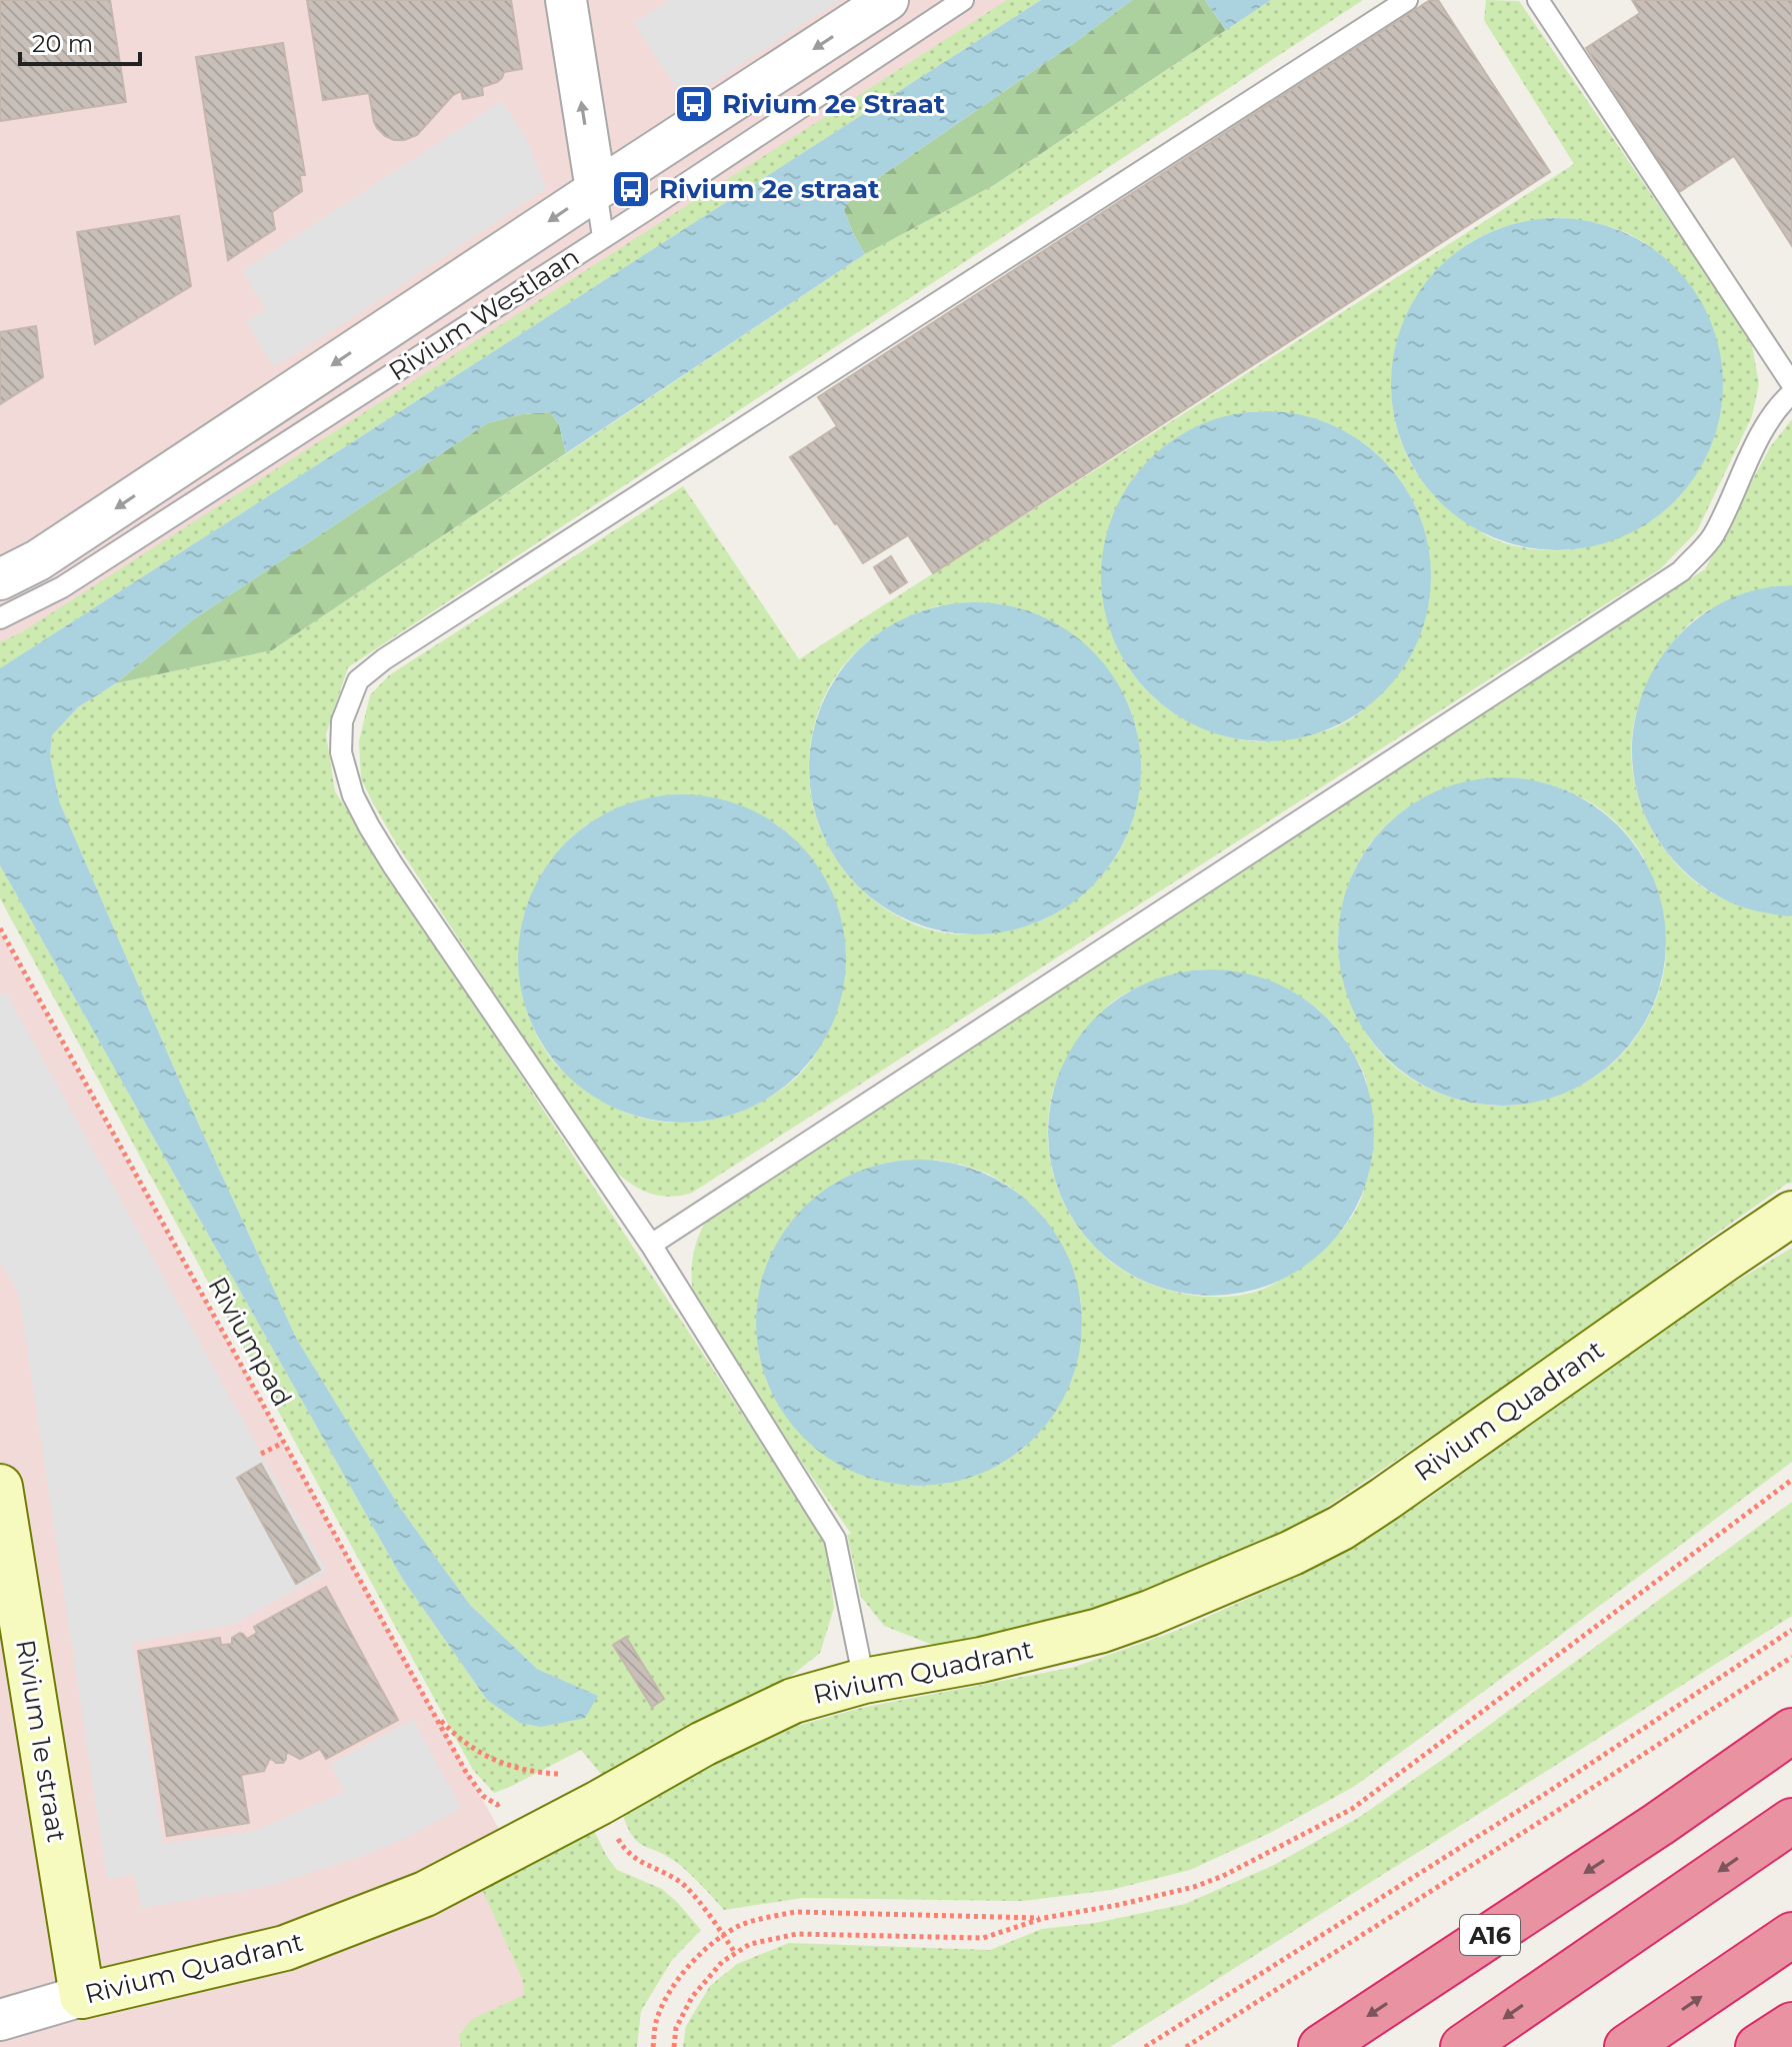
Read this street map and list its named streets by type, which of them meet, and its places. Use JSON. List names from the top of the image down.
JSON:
{
  "streets": {
    "highway": ["A16"],
    "street": ["Rivium Westlaan", "Rivium Quadrant", "Rivium 1e straat"],
    "path": ["Riviumpad"]
  },
  "crossings": [
    ["Rivium Quadrant", "Rivium 1e straat"]
  ],
  "one_way": ["Rivium Westlaan"],
  "places": {
    "bus stop": ["Rivium 2e Straat", "Rivium 2e straat"]
  },
  "scale_bar": "20 m"
}
